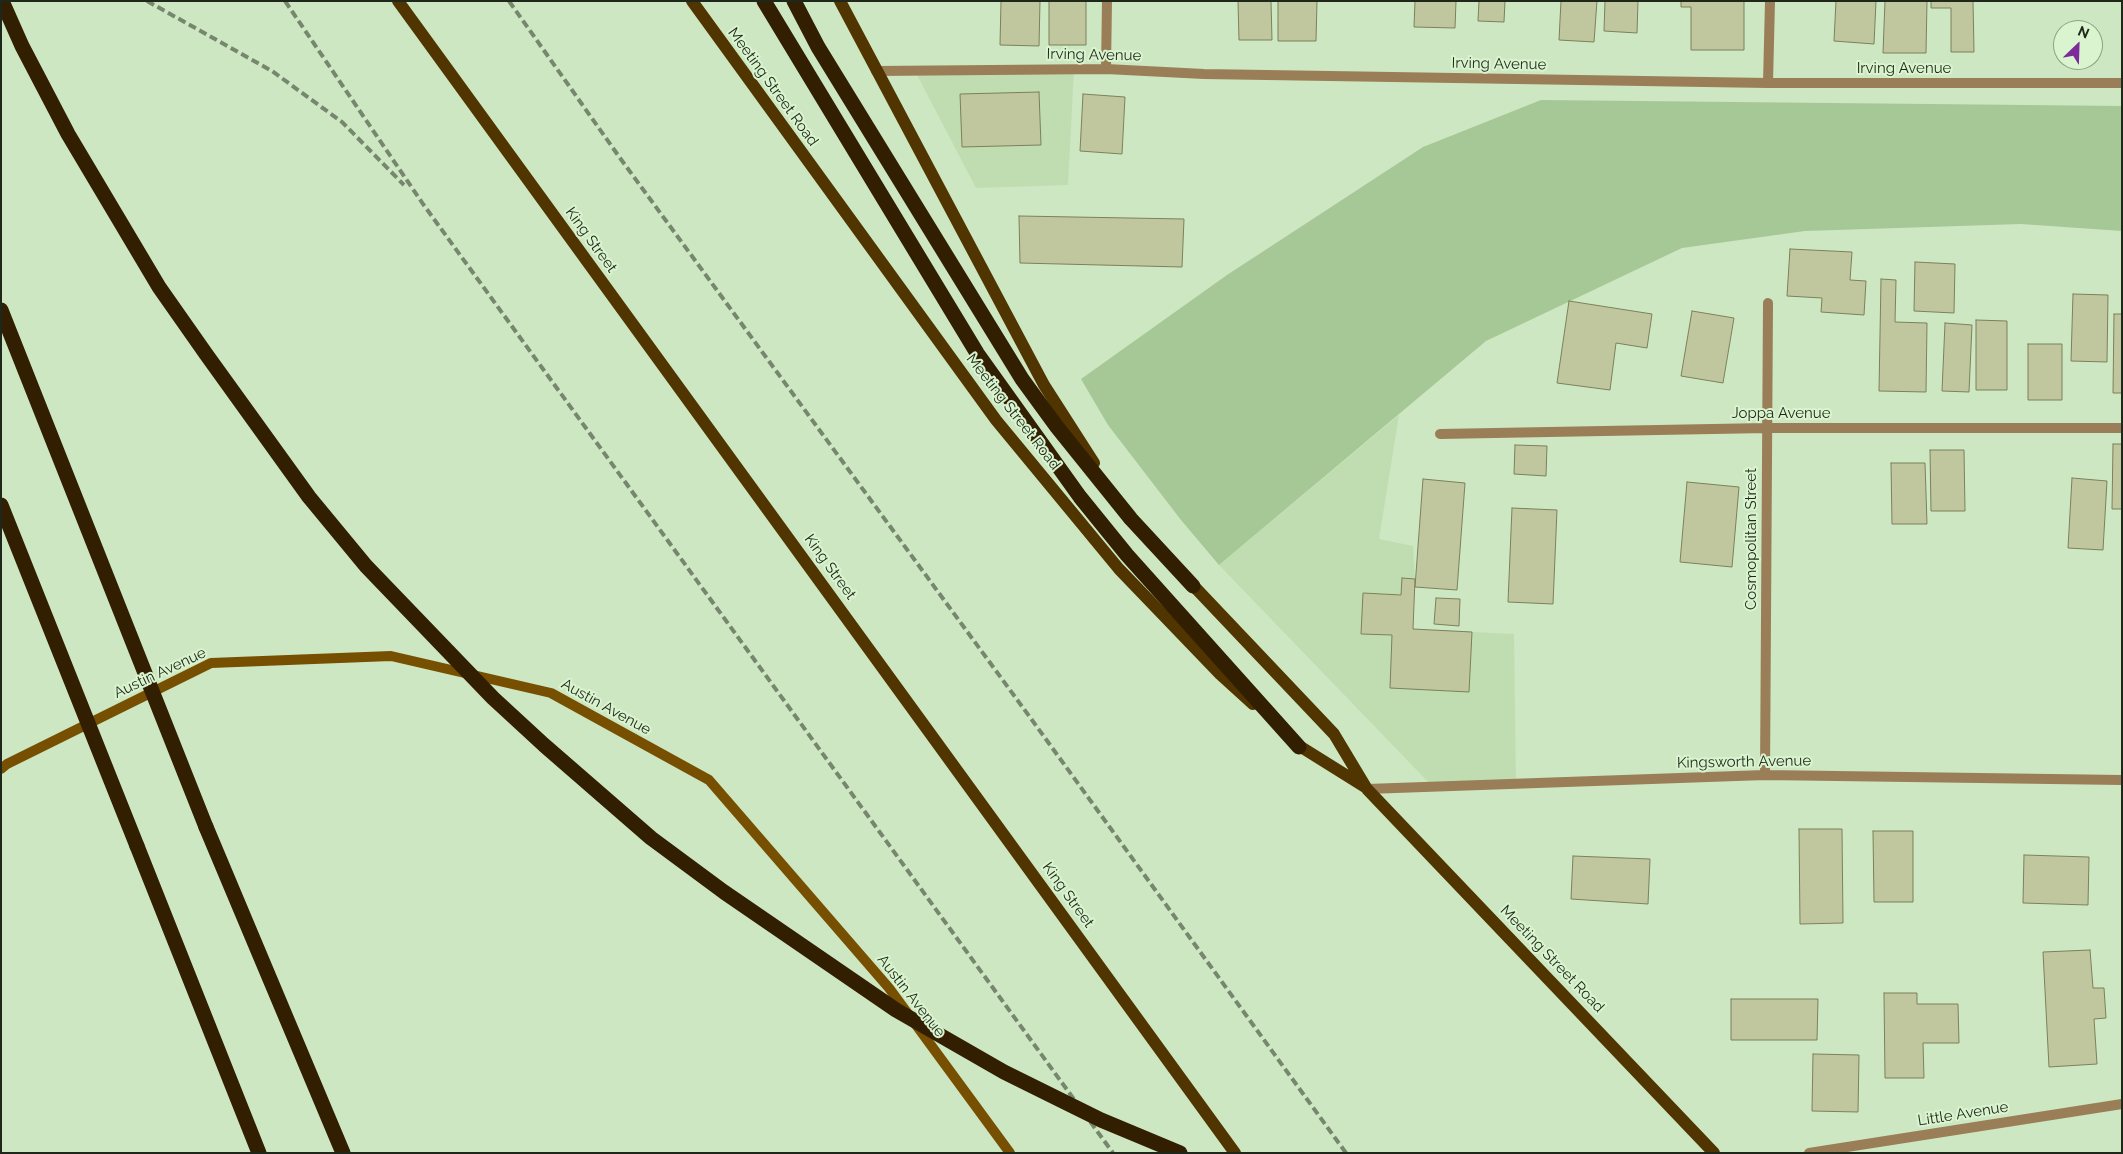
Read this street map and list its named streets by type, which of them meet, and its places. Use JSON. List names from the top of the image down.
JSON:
{
  "streets": {
    "main road": ["Meeting Street Road", "King Street"],
    "street": [
      "Irving Avenue",
      "Joppa Avenue",
      "Cosmopolitan Street",
      "Austin Avenue",
      "Kingsworth Avenue",
      "Little Avenue"
    ]
  },
  "crossings": [
    ["Irving Avenue", "Meeting Street Road"],
    ["Meeting Street Road", "Kingsworth Avenue"],
    ["Joppa Avenue", "Cosmopolitan Street"],
    ["Cosmopolitan Street", "Kingsworth Avenue"]
  ],
  "north": "top right"
}
